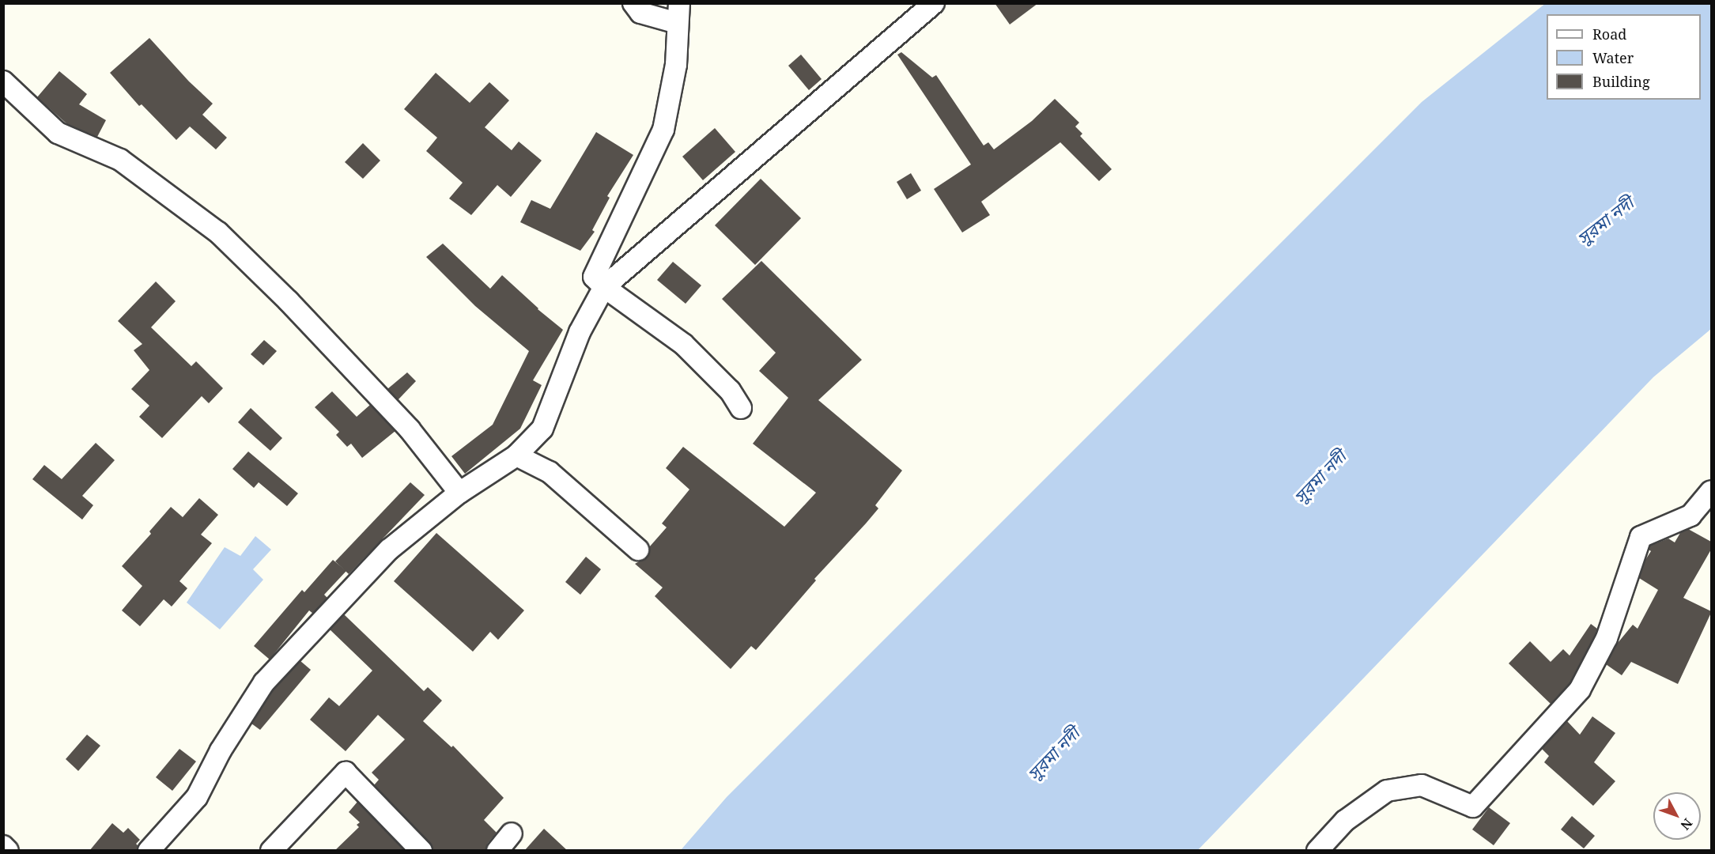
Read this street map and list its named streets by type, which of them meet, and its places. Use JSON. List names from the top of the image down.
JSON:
{
  "water": ["সুরমা নদী"],
  "legend": ["Road", "Water", "Building"],
  "north": "bottom right"
}
